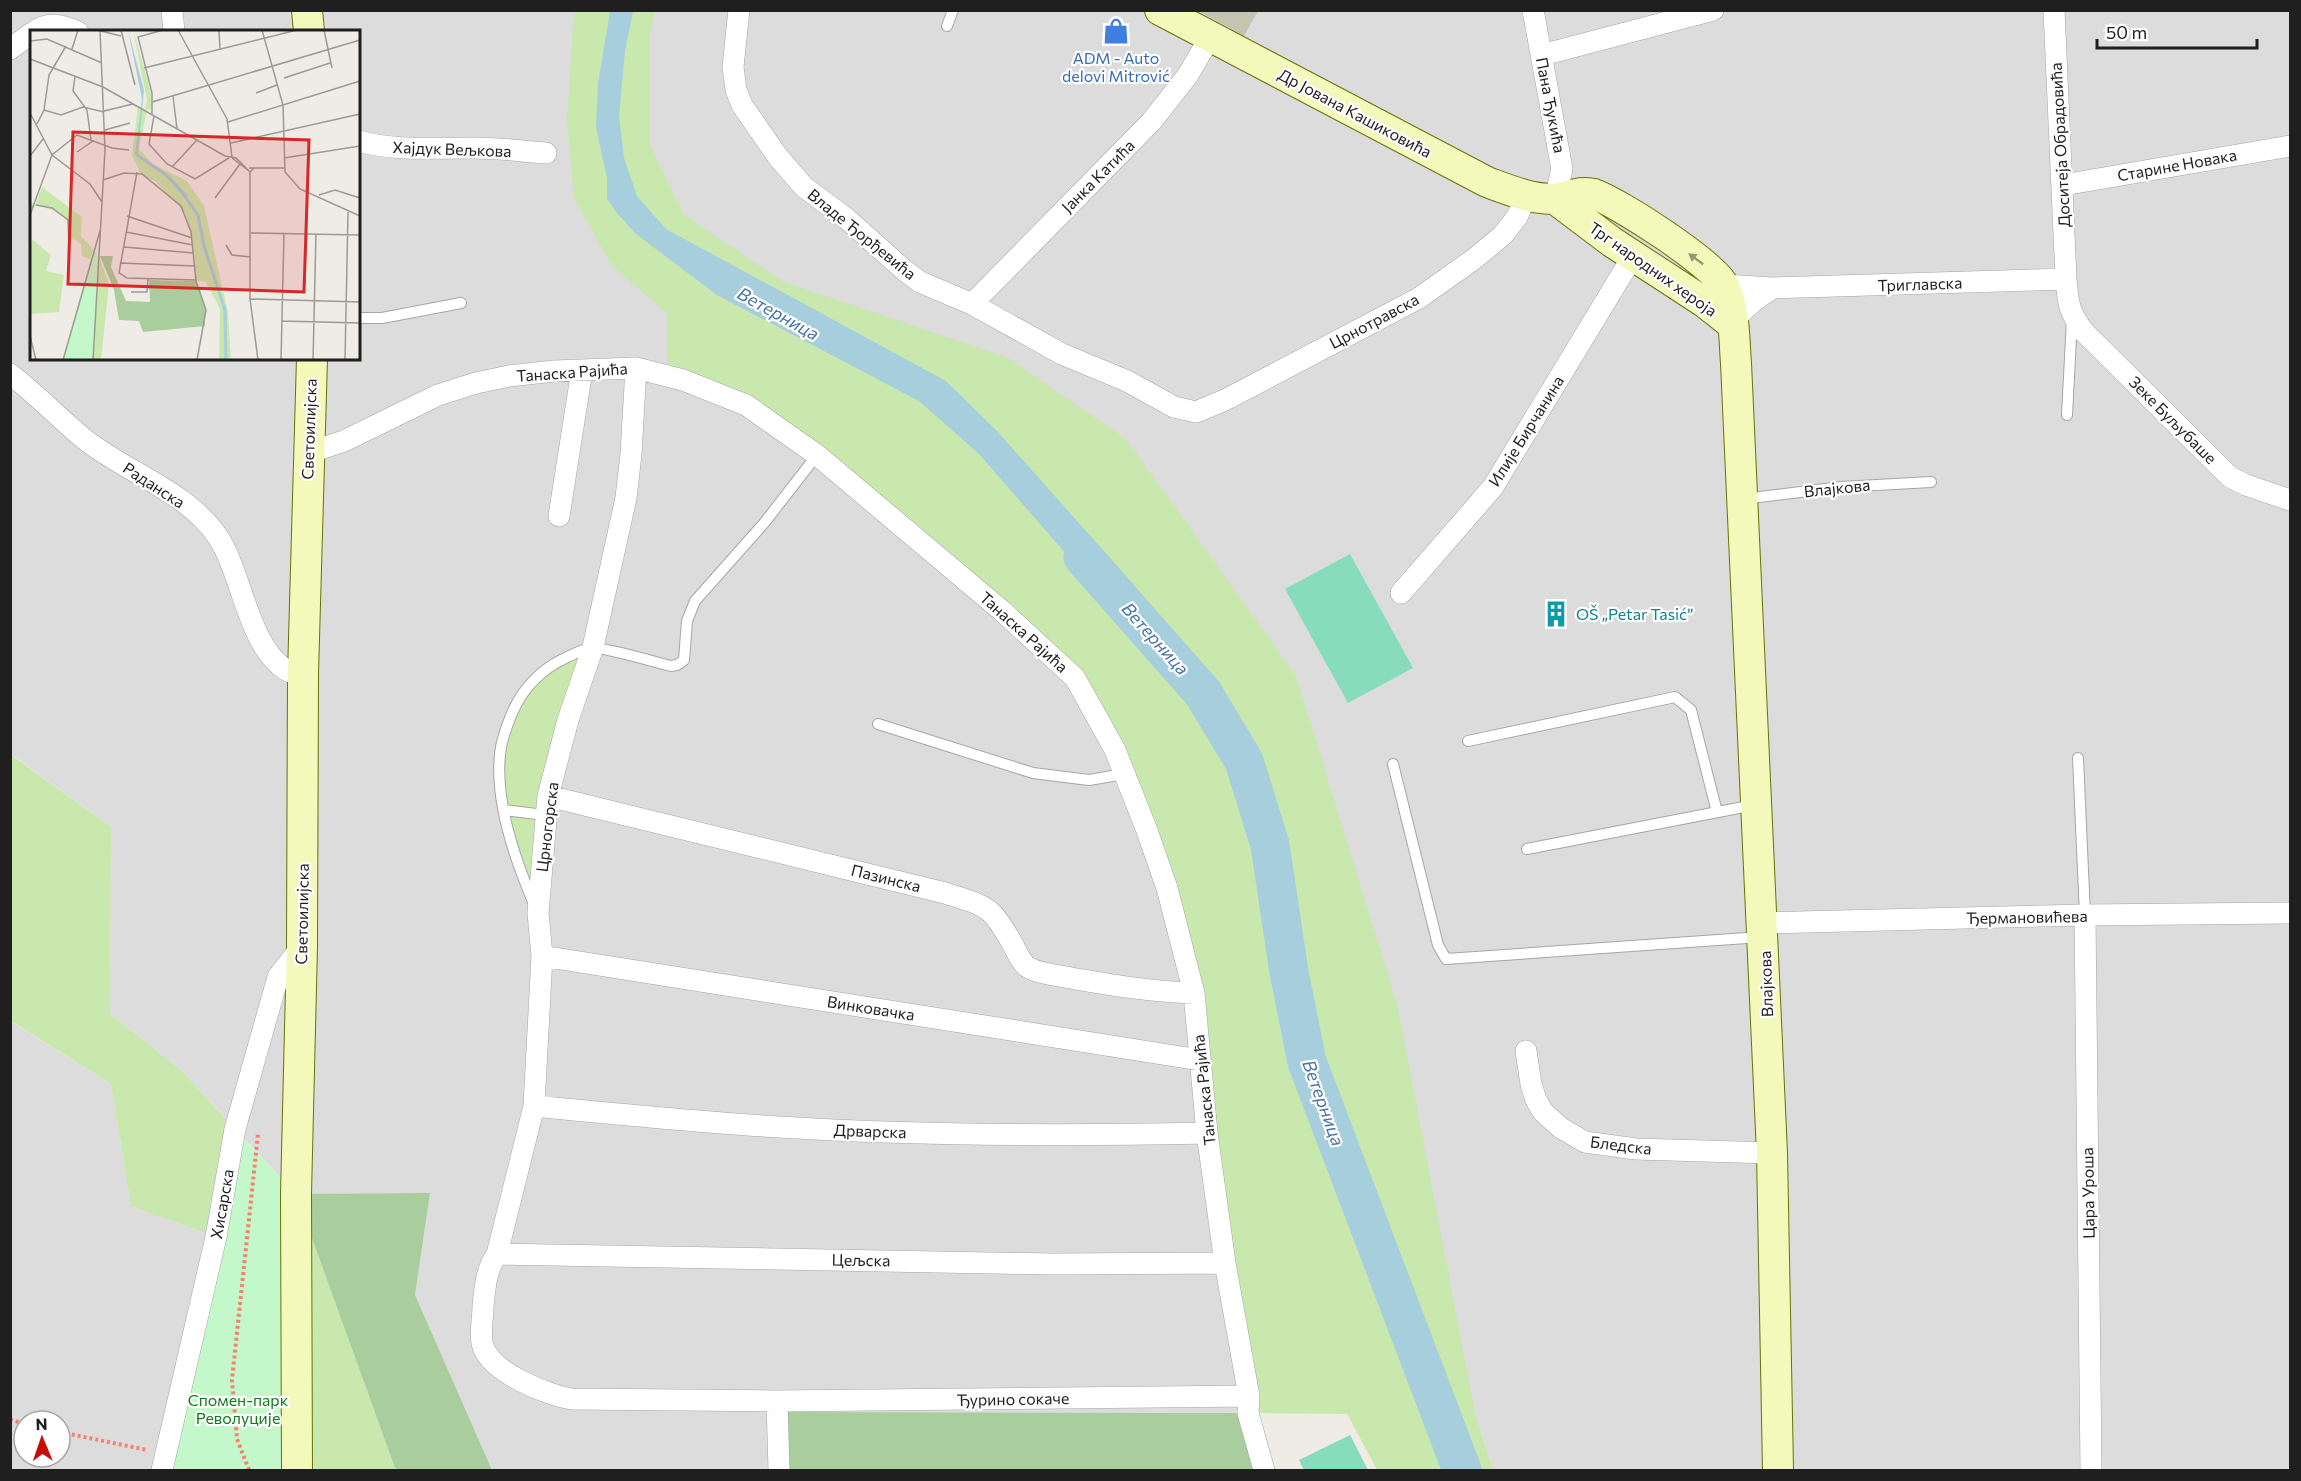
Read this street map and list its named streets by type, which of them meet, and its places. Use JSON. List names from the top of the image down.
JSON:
{
  "streets": {
    "street": [
      "Пана Ђукића",
      "Др Јована Кашиковића",
      "Доситеја Обрадовића",
      "Хајдук Вељкова",
      "Старине Новака",
      "Јанка Катића",
      "Владе Ђорђевића",
      "Трг народних хероја",
      "Триглавска",
      "Црнотравска",
      "Танаска Рајића",
      "Зеке Буљубаше",
      "Светоилијска",
      "Илије Бирчанина",
      "Раданска",
      "Влајкова",
      "Црногорска",
      "Пазинска",
      "Ђермановићева",
      "Винковачка",
      "Дрварска",
      "Бледска",
      "Цара Уроша",
      "Хисарска",
      "Цељска",
      "Ђурино сокаче"
    ]
  },
  "crossings": [
    ["Пана Ђукића", "Др Јована Кашиковића"],
    ["Пана Ђукића", "Трг народних хероја"],
    ["Др Јована Кашиковића", "Јанка Катића"],
    ["Др Јована Кашиковића", "Трг народних хероја"],
    ["Др Јована Кашиковића", "Црнотравска"],
    ["Доситеја Обрадовића", "Старине Новака"],
    ["Доситеја Обрадовића", "Триглавска"],
    ["Доситеја Обрадовића", "Зеке Буљубаше"],
    ["Јанка Катића", "Владе Ђорђевића"],
    ["Владе Ђорђевића", "Црнотравска"],
    ["Трг народних хероја", "Триглавска"],
    ["Трг народних хероја", "Илије Бирчанина"],
    ["Трг народних хероја", "Влајкова"],
    ["Триглавска", "Зеке Буљубаше"],
    ["Танаска Рајића", "Светоилијска"],
    ["Танаска Рајића", "Црногорска"],
    ["Танаска Рајића", "Пазинска"],
    ["Танаска Рајића", "Винковачка"],
    ["Танаска Рајића", "Дрварска"],
    ["Танаска Рајића", "Цељска"],
    ["Танаска Рајића", "Ђурино сокаче"],
    ["Светоилијска", "Раданска"],
    ["Светоилијска", "Хисарска"],
    ["Влајкова", "Ђермановићева"],
    ["Влајкова", "Бледска"],
    ["Црногорска", "Пазинска"],
    ["Црногорска", "Винковачка"],
    ["Црногорска", "Дрварска"],
    ["Црногорска", "Цељска"],
    ["Црногорска", "Ђурино сокаче"],
    ["Ђермановићева", "Цара Уроша"],
    ["Цељска", "Ђурино сокаче"]
  ],
  "water": ["Ветерница"],
  "parks": ["Спомен-парк Револуције"],
  "places": {
    "shop": ["ADM - Auto delovi Mitrović"],
    "building": ["OŠ „Petar Tasić”"]
  },
  "scale_bar": "50 m",
  "north": "top"
}
